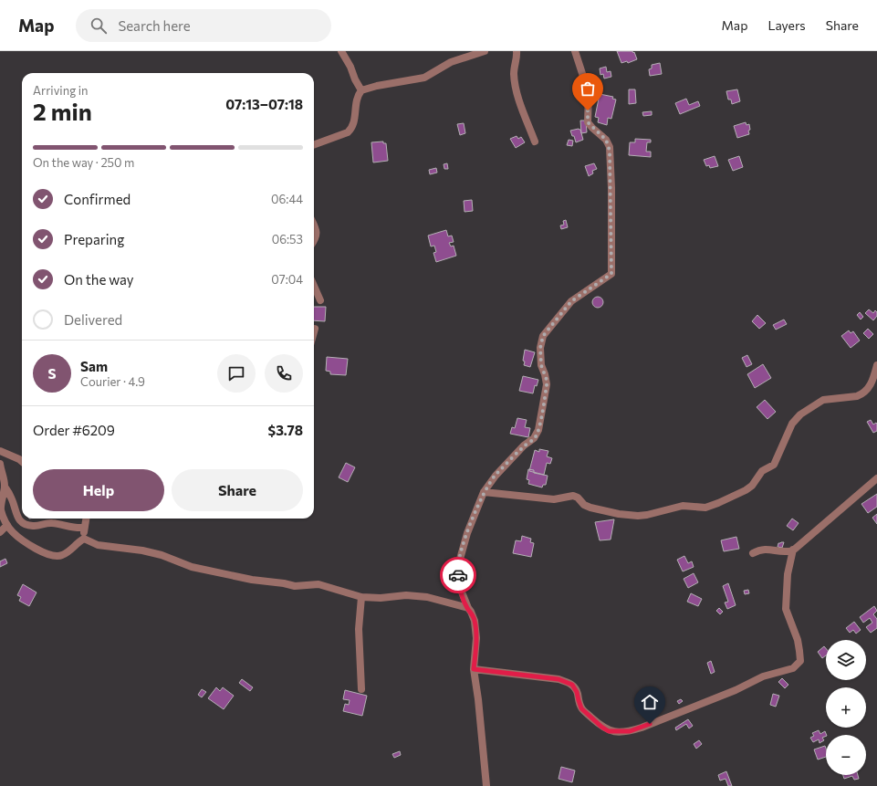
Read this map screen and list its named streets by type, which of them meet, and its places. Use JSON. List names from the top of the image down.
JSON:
{
  "page": {
    "header": "Map",
    "search": "Search here",
    "nav": ["Map", "Layers", "Share"],
    "heading": ["2 min", "Arriving in", "07:13–07:18"],
    "panel": [
      "Sam",
      "Courier · 4.9",
      "Order #6209",
      "$3.78"
    ],
    "bar": "On the way · 250 m",
    "list": [
      ["Confirmed", "06:44"],
      ["Preparing", "06:53"],
      ["On the way", "07:04"],
      "Delivered"
    ],
    "round": "S",
    "buttons": ["Help", "Share"],
    "map_buttons": ["+", "−"]
  }
}
